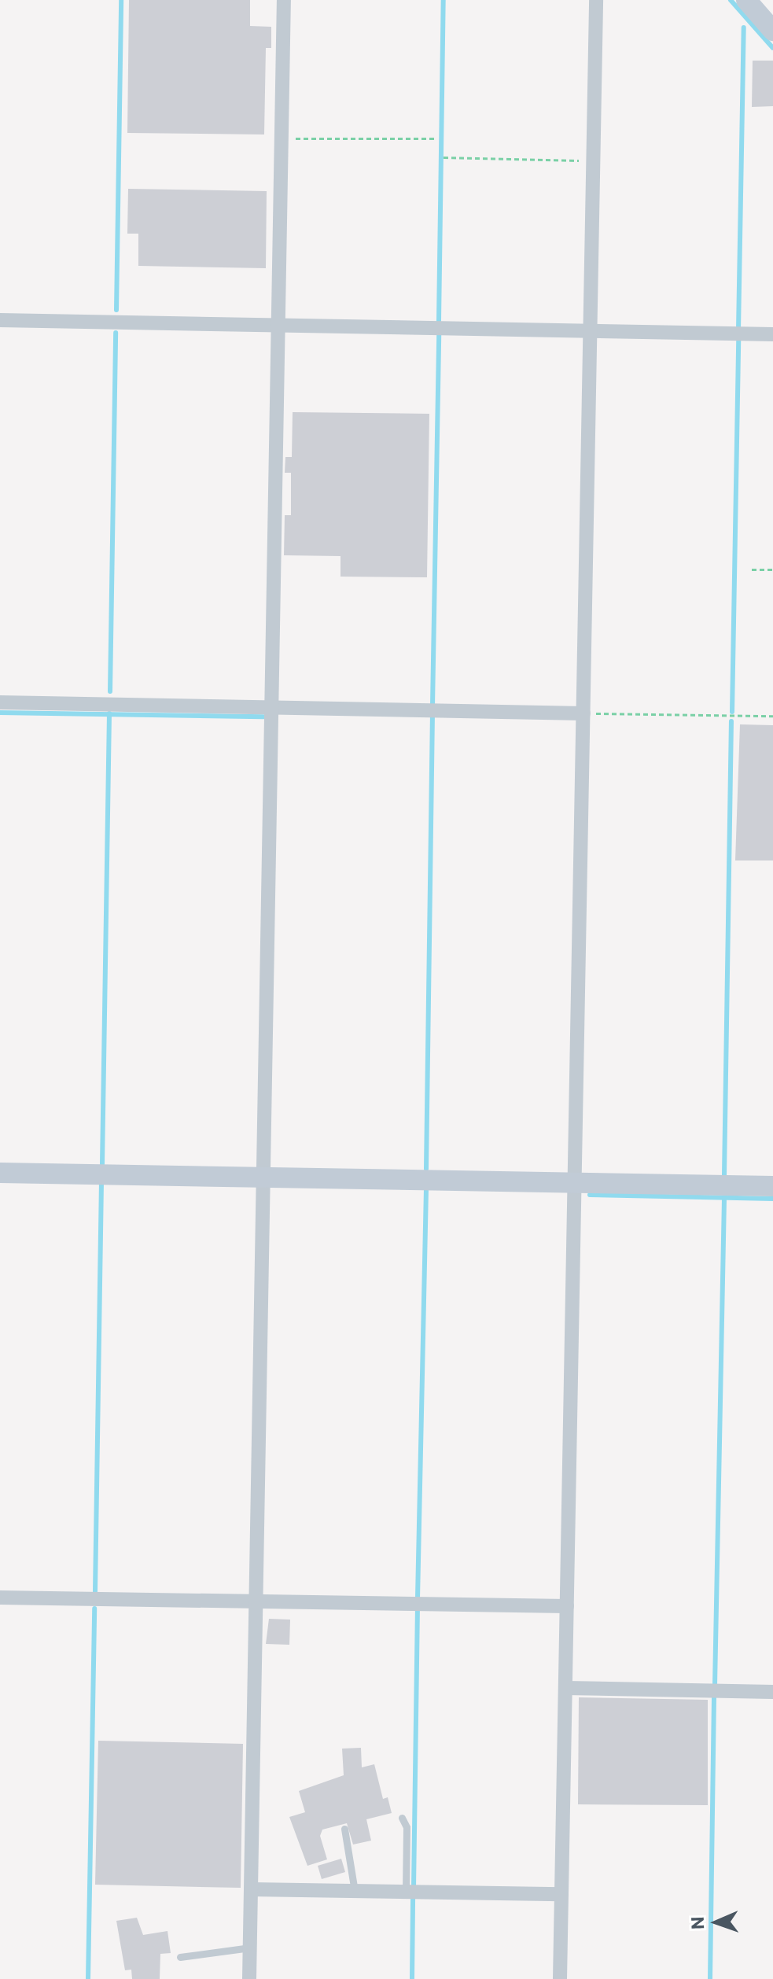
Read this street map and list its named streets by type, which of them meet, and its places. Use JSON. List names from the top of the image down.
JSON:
{
  "north": "left"
}
